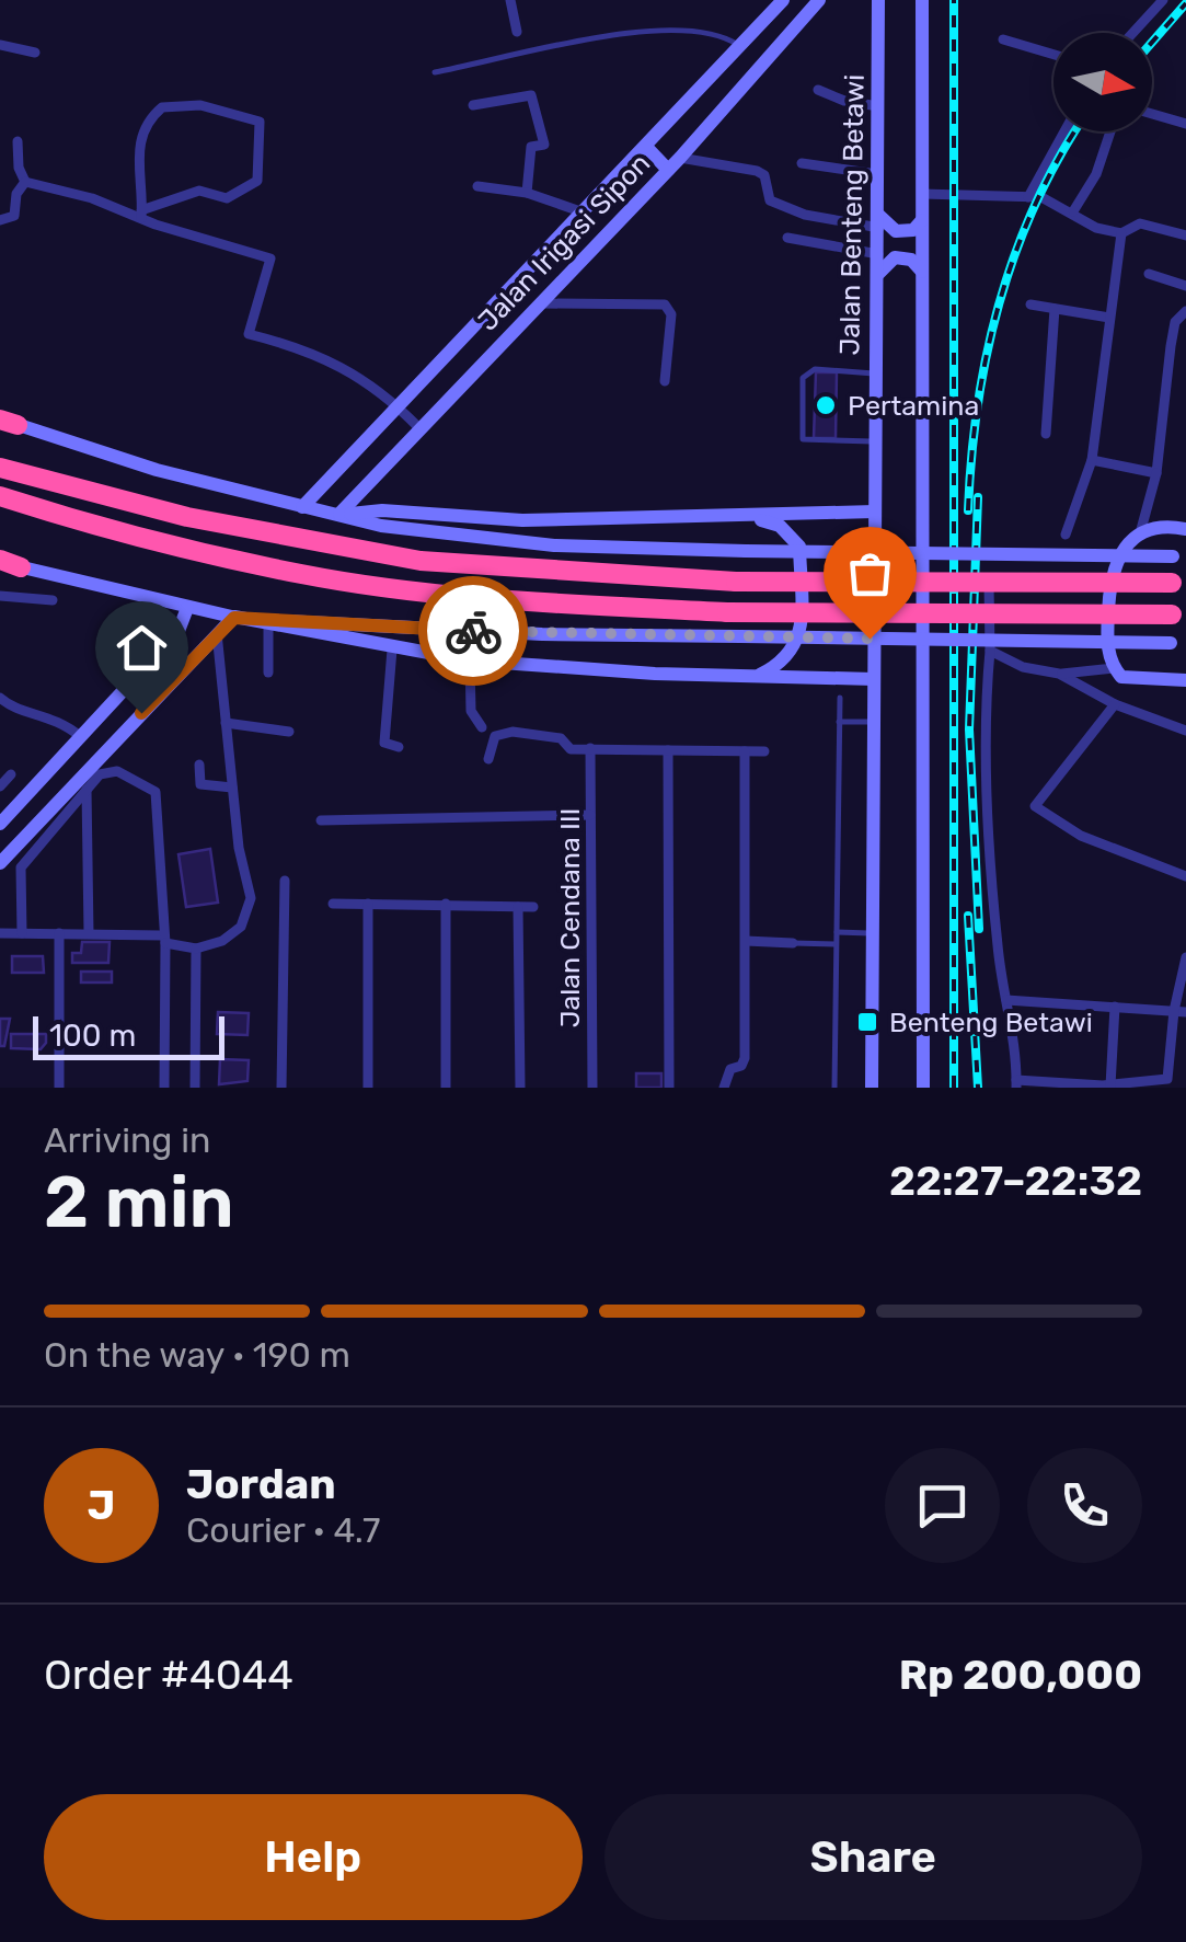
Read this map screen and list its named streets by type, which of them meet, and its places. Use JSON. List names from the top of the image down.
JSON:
{
  "streets": {
    "main road": ["Jalan Benteng Betawi", "Jalan Irigasi Sipon"],
    "street": ["Jalan Cendana III"]
  },
  "places": {
    "other": ["Pertamina"],
    "transit": ["Benteng Betawi"]
  },
  "scale_bar": "100 m",
  "north": "right",
  "page": {
    "scale": "100 m",
    "heading": ["2 min", "Arriving in", "22:27–22:32"],
    "panel": [
      "Jordan",
      "Courier · 4.7",
      "Order #4044",
      "Rp 200,000"
    ],
    "bar": "On the way · 190 m",
    "round": "J",
    "buttons": ["Help", "Share"]
  }
}
